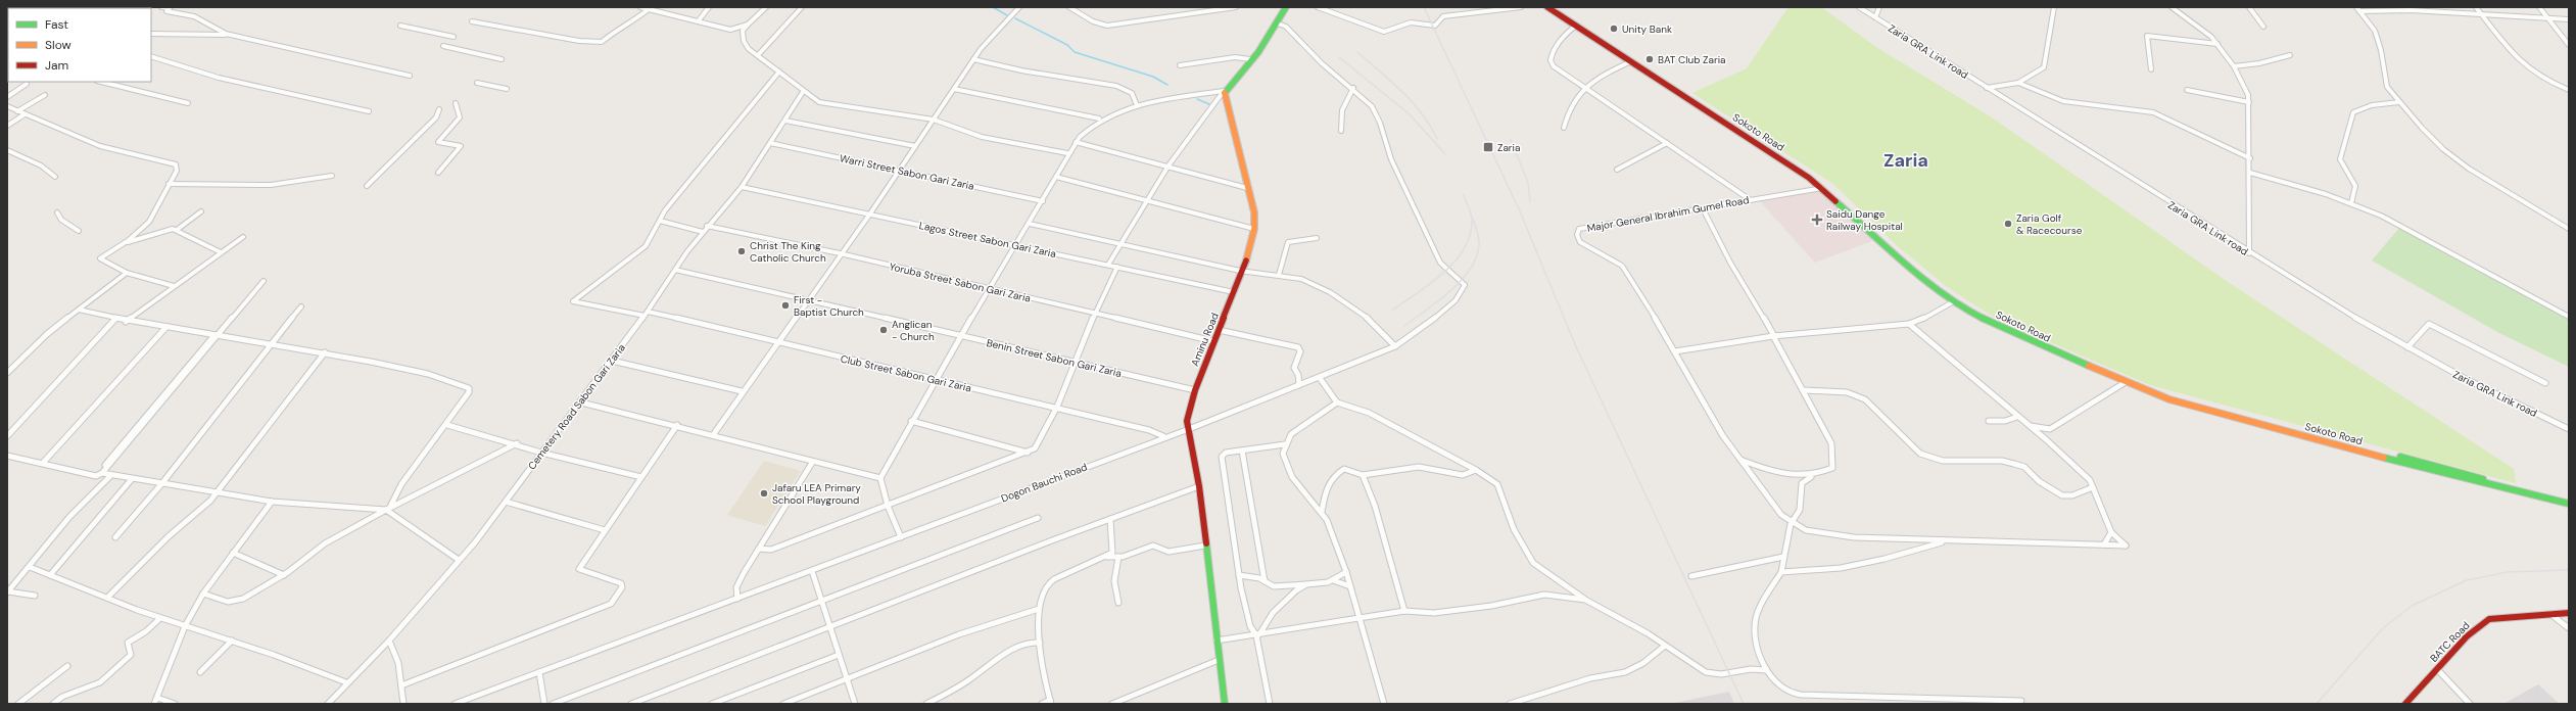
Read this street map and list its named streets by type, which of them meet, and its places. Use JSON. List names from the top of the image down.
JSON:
{
  "streets": {
    "main road": ["Sokoto Road", "Aminu Road", "BATC Road"],
    "street": [
      "Zaria GRA Link road",
      "Warri Street Sabon Gari Zaria",
      "Major General Ibrahim Gumel Road",
      "Lagos Street Sabon Gari Zaria",
      "Yoruba Street Sabon Gari Zaria",
      "Benin Street Sabon Gari Zaria",
      "Club Street Sabon Gari Zaria",
      "Cemetery Road Sabon Gari Zaria",
      "Dogon Bauchi Road"
    ]
  },
  "crossings": [
    ["Sokoto Road", "Major General Ibrahim Gumel Road"],
    ["Warri Street Sabon Gari Zaria", "Cemetery Road Sabon Gari Zaria"],
    ["Lagos Street Sabon Gari Zaria", "Aminu Road"],
    ["Lagos Street Sabon Gari Zaria", "Cemetery Road Sabon Gari Zaria"],
    ["Yoruba Street Sabon Gari Zaria", "Aminu Road"],
    ["Yoruba Street Sabon Gari Zaria", "Cemetery Road Sabon Gari Zaria"],
    ["Aminu Road", "Benin Street Sabon Gari Zaria"],
    ["Aminu Road", "Dogon Bauchi Road"],
    ["Benin Street Sabon Gari Zaria", "Cemetery Road Sabon Gari Zaria"],
    ["Club Street Sabon Gari Zaria", "Cemetery Road Sabon Gari Zaria"],
    ["Club Street Sabon Gari Zaria", "Dogon Bauchi Road"]
  ],
  "districts": ["Zaria"],
  "places": {
    "other": [
      "Unity Bank",
      "BAT Club Zaria",
      "Zaria Golf & Racecourse",
      "Christ The King Catholic Church",
      "First - Baptist Church",
      "Anglican - Church",
      "Jafaru LEA Primary School Playground"
    ],
    "transit": ["Zaria"],
    "health": ["Saidu Dange Railway Hospital"]
  },
  "legend": ["Fast", "Slow", "Jam"]
}
